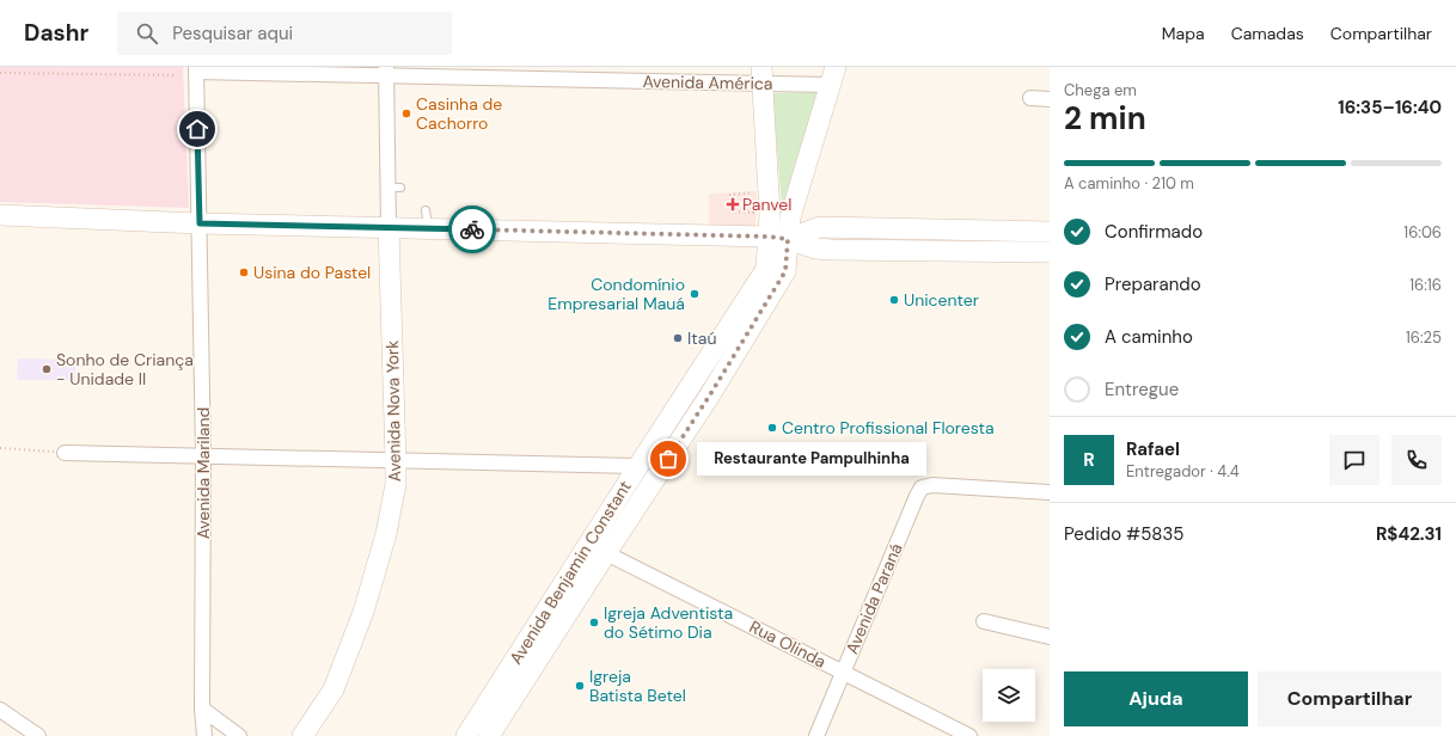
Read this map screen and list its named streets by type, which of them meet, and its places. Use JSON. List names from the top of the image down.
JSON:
{
  "streets": {
    "main road": ["Avenida Nova York", "Avenida Benjamin Constant"],
    "street": [
      "Avenida América",
      "Avenida Mariland",
      "Avenida Paraná",
      "Rua Olinda"
    ]
  },
  "crossings": [
    ["Avenida América", "Avenida Nova York"],
    ["Avenida América", "Avenida Mariland"],
    ["Avenida Benjamin Constant", "Rua Olinda"],
    ["Avenida Paraná", "Rua Olinda"]
  ],
  "places": {
    "other": [
      "Casinha de Cachorro",
      "Usina do Pastel",
      "Condomínio Empresarial Mauá",
      "Unicenter",
      "Itaú",
      "Sonho de Criança - Unidade II",
      "Centro Profissional Floresta",
      "Restaurante Pampulhinha",
      "Igreja Adventista do Sétimo Dia",
      "Igreja Batista Betel"
    ],
    "health": ["Panvel"]
  },
  "page": {
    "header": "Dashr",
    "search": "Pesquisar aqui",
    "nav": ["Mapa", "Camadas", "Compartilhar"],
    "heading": ["2 min", "Chega em", "16:35–16:40"],
    "panel": [
      "Rafael",
      "Entregador · 4.4",
      "Pedido #5835",
      "R$42.31"
    ],
    "bar": "A caminho · 210 m",
    "list": [
      ["Confirmado", "16:06"],
      ["Preparando", "16:16"],
      ["A caminho", "16:25"],
      "Entregue"
    ],
    "round": "R",
    "bubble": "Restaurante Pampulhinha",
    "buttons": ["Ajuda", "Compartilhar"]
  }
}
